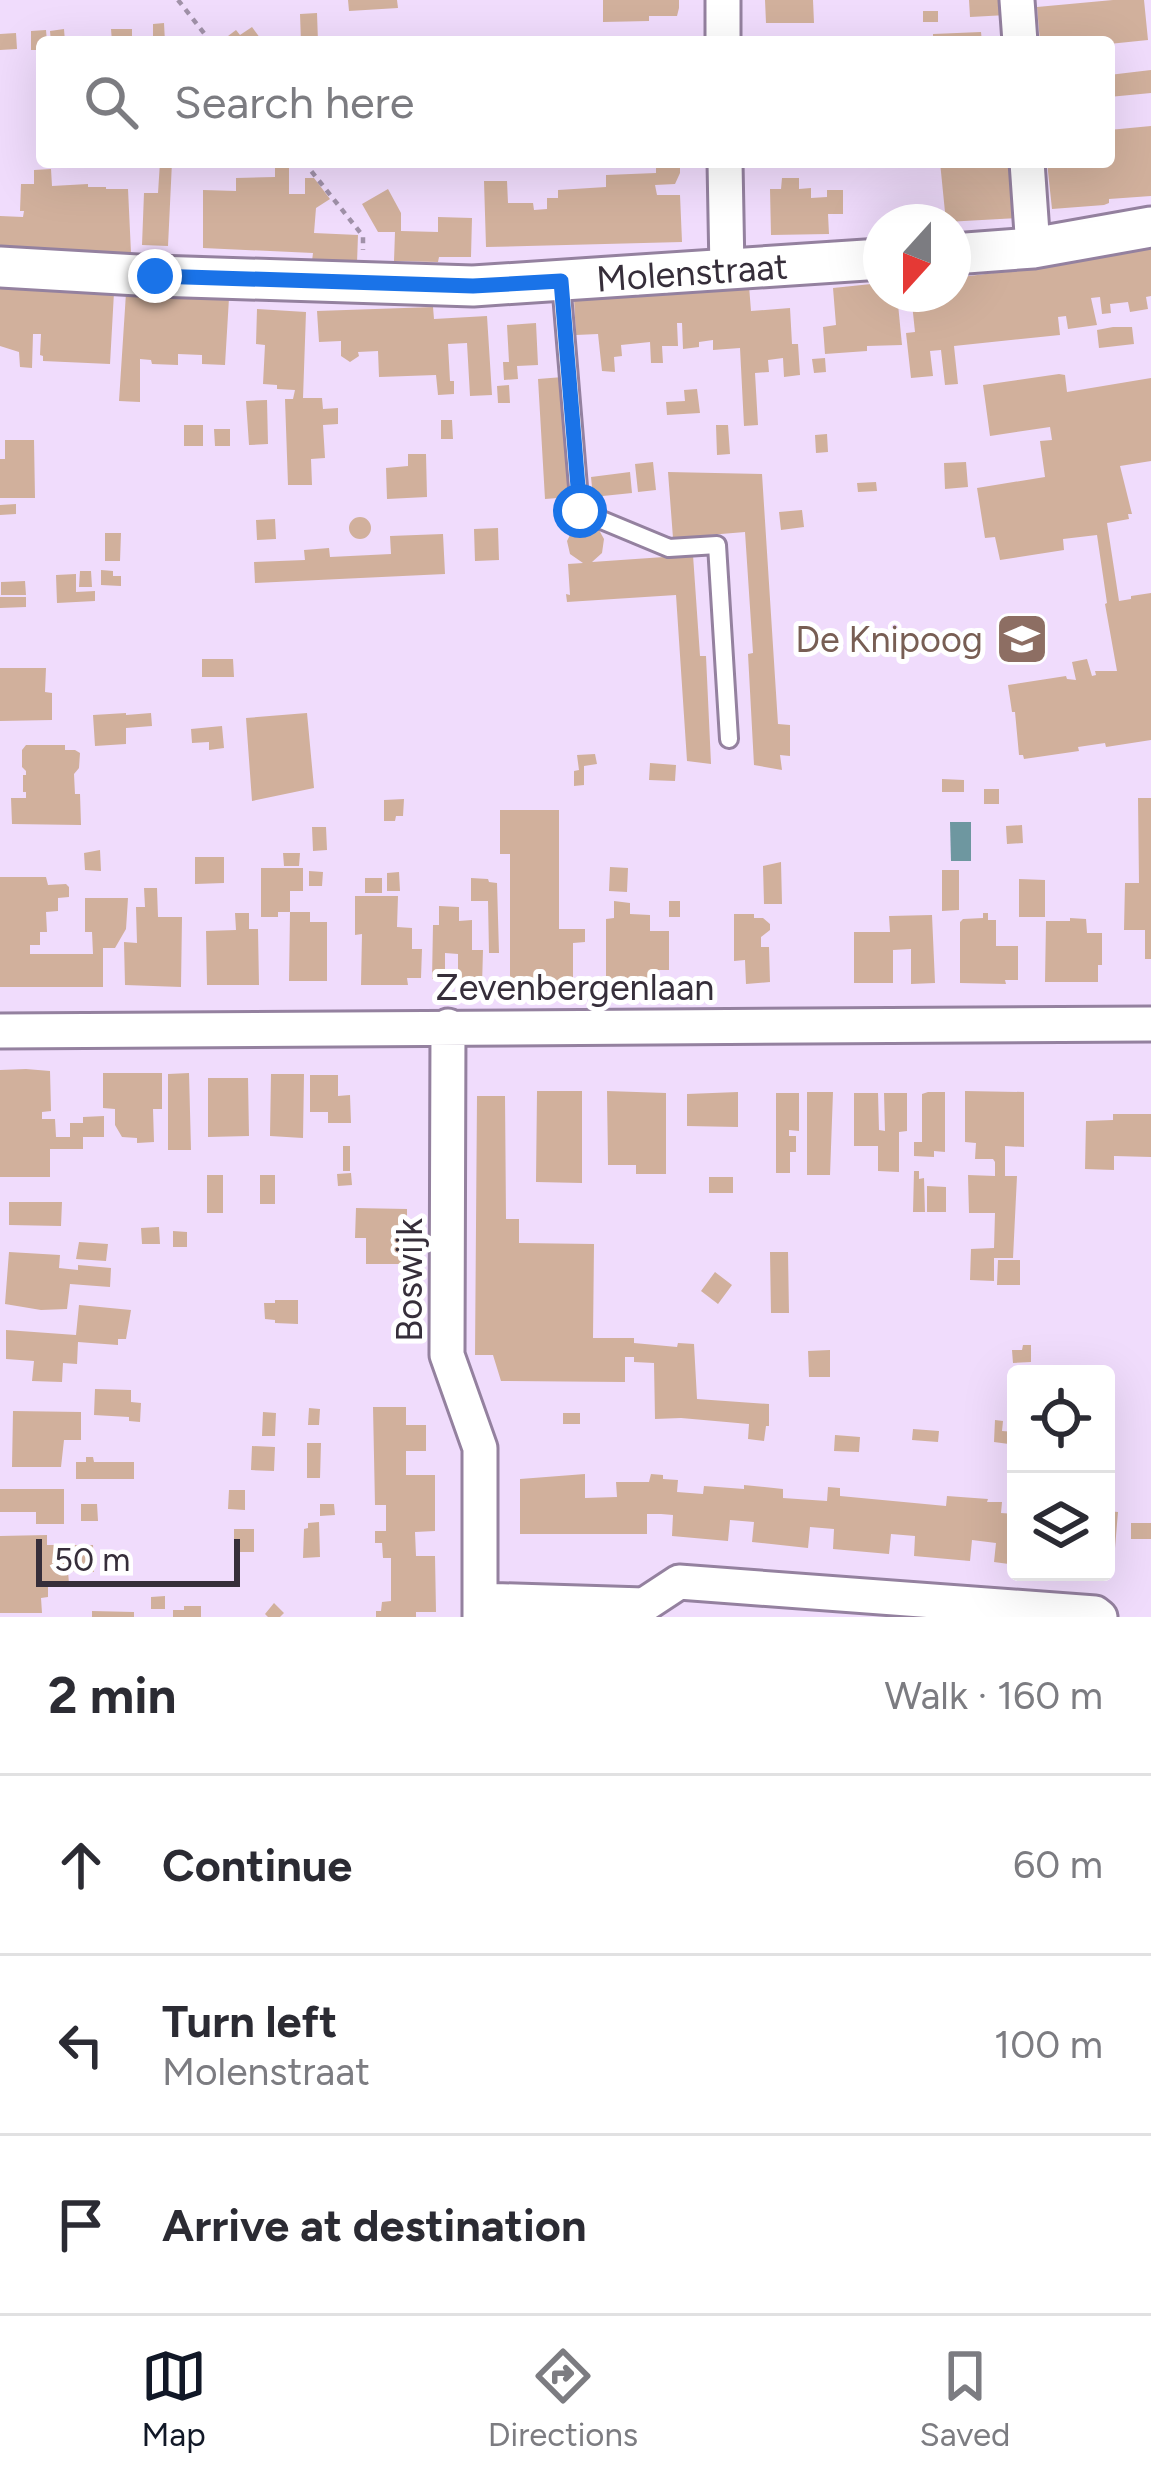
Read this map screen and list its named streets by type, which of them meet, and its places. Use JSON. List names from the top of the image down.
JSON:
{
  "streets": {
    "street": ["Molenstraat", "Zevenbergenlaan", "Boswijk"]
  },
  "crossings": [
    ["Zevenbergenlaan", "Boswijk"]
  ],
  "places": {
    "school or university": ["De Knipoog"]
  },
  "scale_bar": "50 m",
  "north": "bottom",
  "page": {
    "search": "Search here",
    "scale": "50 m",
    "heading": ["2 min", "Walk · 160 m"],
    "list": [
      ["Continue", "60 m"],
      ["Turn left", "Molenstraat", "100 m"],
      "Arrive at destination"
    ],
    "nav": ["Map", "Directions", "Saved"]
  }
}
